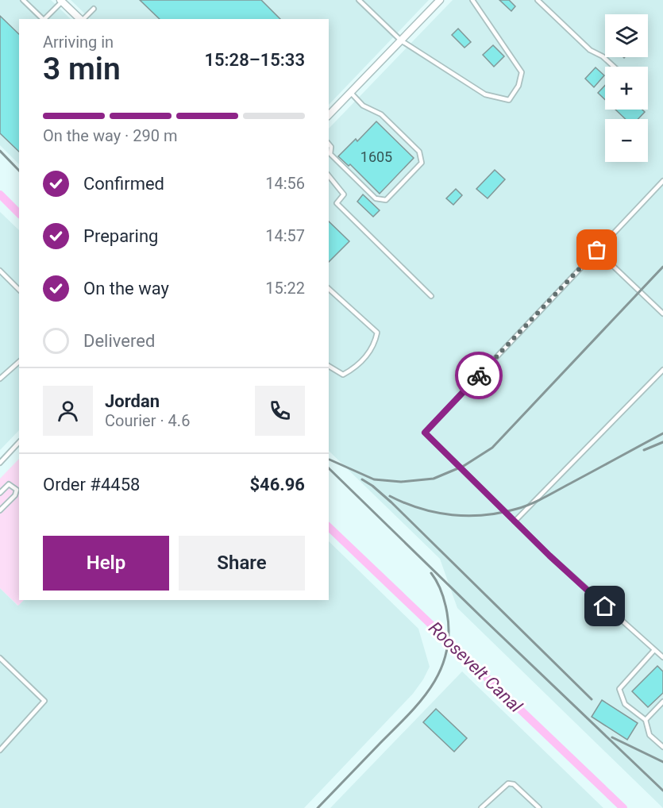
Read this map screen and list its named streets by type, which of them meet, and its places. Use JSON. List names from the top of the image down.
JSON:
{
  "water": ["Roosevelt Canal"],
  "house_numbers": ["1605"],
  "page": {
    "map_buttons": ["+", "−"],
    "heading": ["3 min", "Arriving in", "15:28–15:33"],
    "panel": [
      "Jordan",
      "Courier · 4.6",
      "Order #4458",
      "$46.96"
    ],
    "bar": "On the way · 290 m",
    "list": [
      ["Confirmed", "14:56"],
      ["Preparing", "14:57"],
      ["On the way", "15:22"],
      "Delivered"
    ],
    "buttons": ["Help", "Share"]
  }
}
